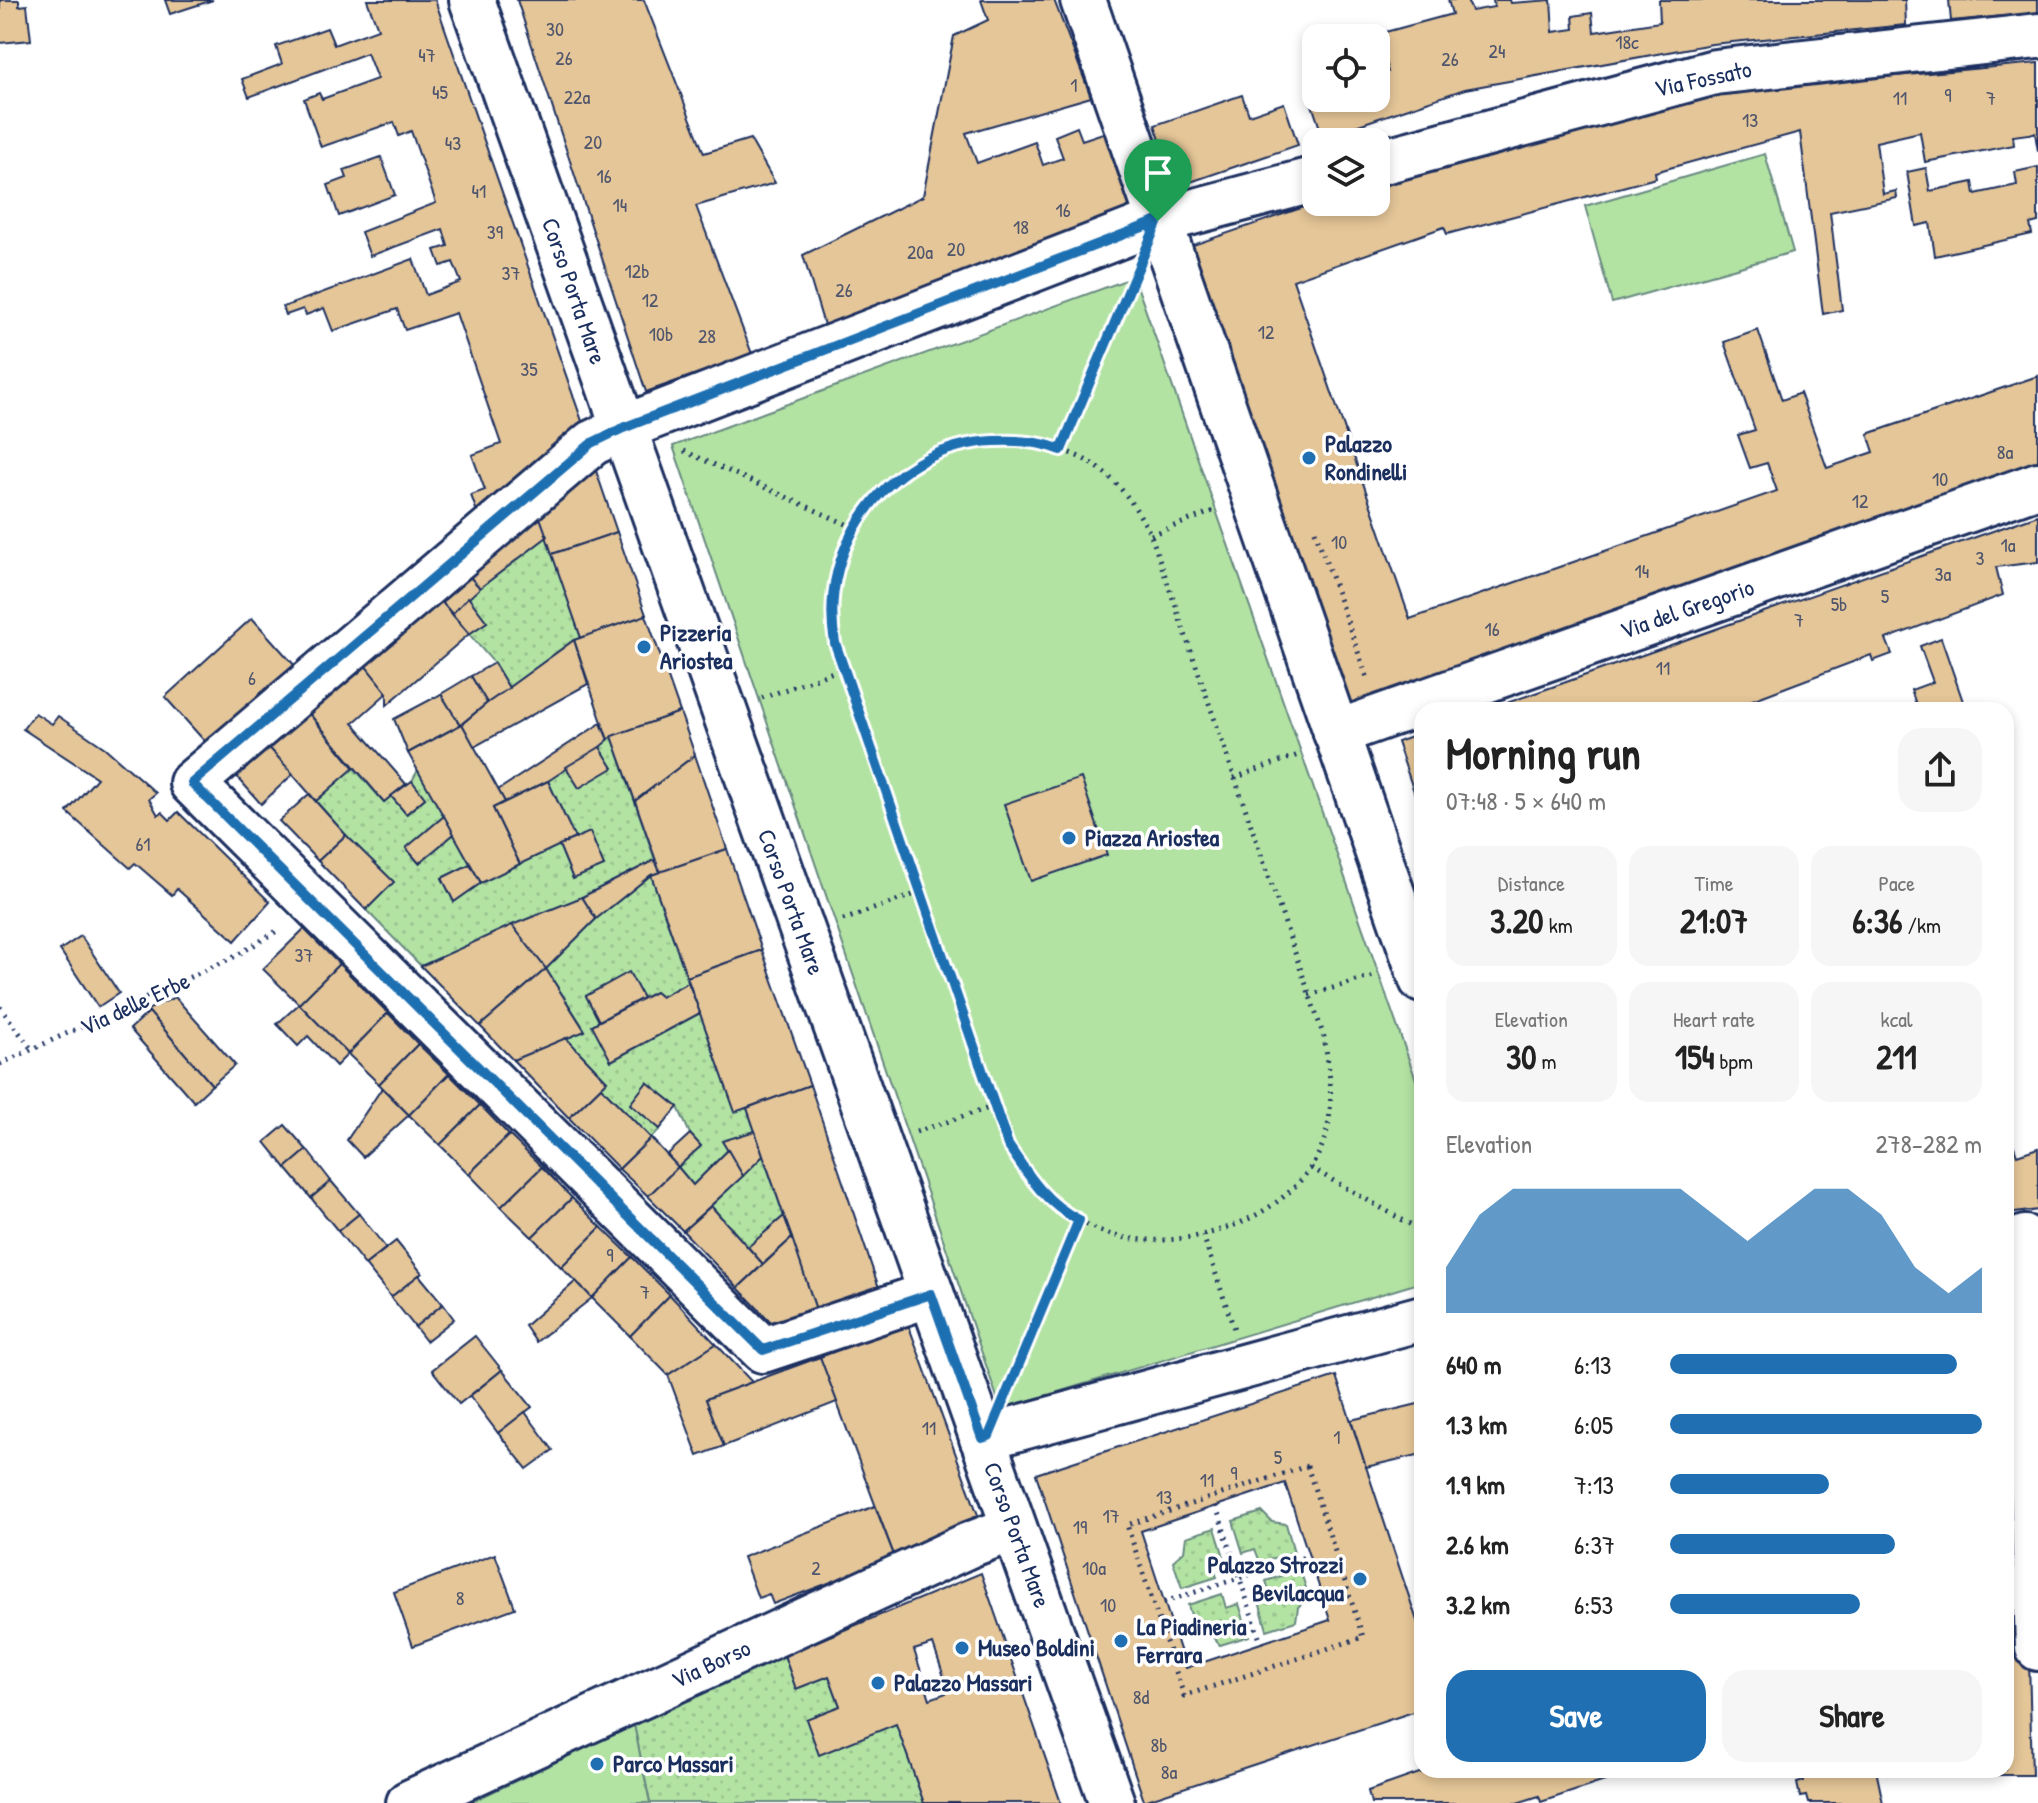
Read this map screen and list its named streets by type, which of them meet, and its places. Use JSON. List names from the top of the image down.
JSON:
{
  "streets": {
    "street": [
      "Via Fossato",
      "Corso Porta Mare",
      "Via del Gregorio",
      "Via Borso"
    ],
    "path": ["Via delle Erbe"]
  },
  "crossings": [
    ["Corso Porta Mare", "Via Borso"]
  ],
  "places": [
    "Palazzo Rondinelli",
    "Pizzeria Ariostea",
    "Piazza Ariostea",
    "Palazzo Strozzi Bevilacqua",
    "La Piadineria Ferrara",
    "Museo Boldini",
    "Palazzo Massari",
    "Parco Massari"
  ],
  "house_numbers": [
    "30",
    "18c",
    "24",
    "47",
    "26",
    "26",
    "1",
    "45",
    "9",
    "22a",
    "11",
    "7",
    "13",
    "20",
    "43",
    "16",
    "41",
    "14",
    "16",
    "18",
    "39",
    "20",
    "20a",
    "12b",
    "37",
    "26",
    "12",
    "12",
    "10b",
    "28",
    "35",
    "8a",
    "10",
    "12",
    "10",
    "1a",
    "3",
    "14",
    "3a",
    "5",
    "5b",
    "7",
    "16",
    "11",
    "6",
    "61",
    "37",
    "9",
    "7",
    "11",
    "1",
    "5",
    "9",
    "11",
    "13",
    "17",
    "19",
    "2",
    "10a",
    "8",
    "10",
    "8d",
    "8b",
    "8a"
  ],
  "page": {
    "heading": ["Morning run", "07:48 · 5 × 640 m"],
    "stats": [
      ["Distance", "3.20 km"],
      ["Time", "21:07"],
      ["Pace", "6:36 /km"],
      ["Elevation", "30 m"],
      ["Heart rate", "154 bpm"],
      ["kcal", "211"]
    ],
    "chart": ["Elevation", "278–282 m"],
    "list": [
      {
        "name": "640 m",
        "note": "6:13"
      },
      {
        "name": "1.3 km",
        "note": "6:05"
      },
      {
        "name": "1.9 km",
        "note": "7:13"
      },
      {
        "name": "2.6 km",
        "note": "6:37"
      },
      {
        "name": "3.2 km",
        "note": "6:53"
      }
    ],
    "buttons": ["Save", "Share"]
  }
}
